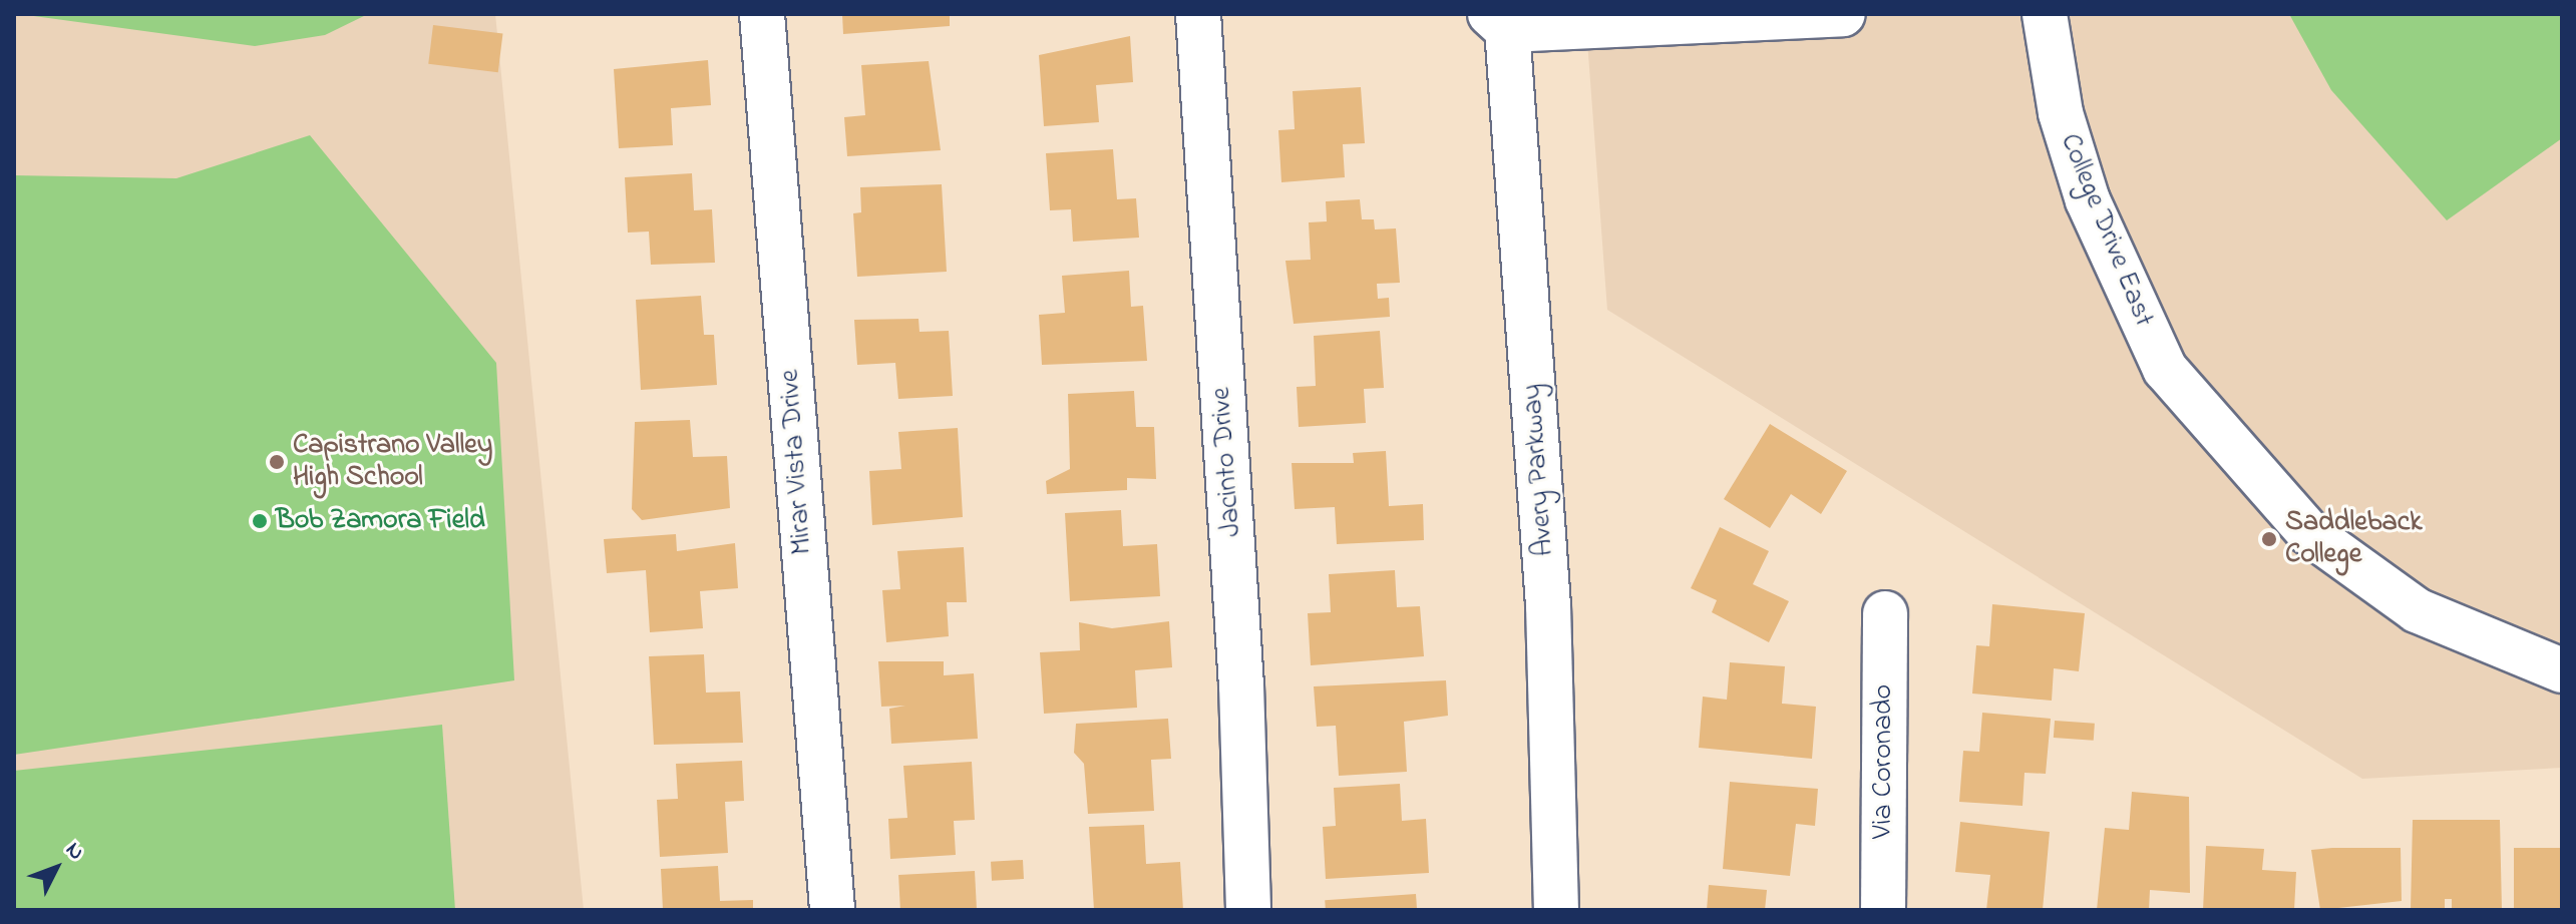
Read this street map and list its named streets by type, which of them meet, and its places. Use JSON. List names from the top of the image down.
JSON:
{
  "streets": {
    "street": [
      "College Drive East",
      "Mirar Vista Drive",
      "Jacinto Drive",
      "Avery Parkway",
      "Via Coronado"
    ]
  },
  "places": ["Capistrano Valley High School", "Bob Zamora Field", "Saddleback College"],
  "north": "top right"
}
